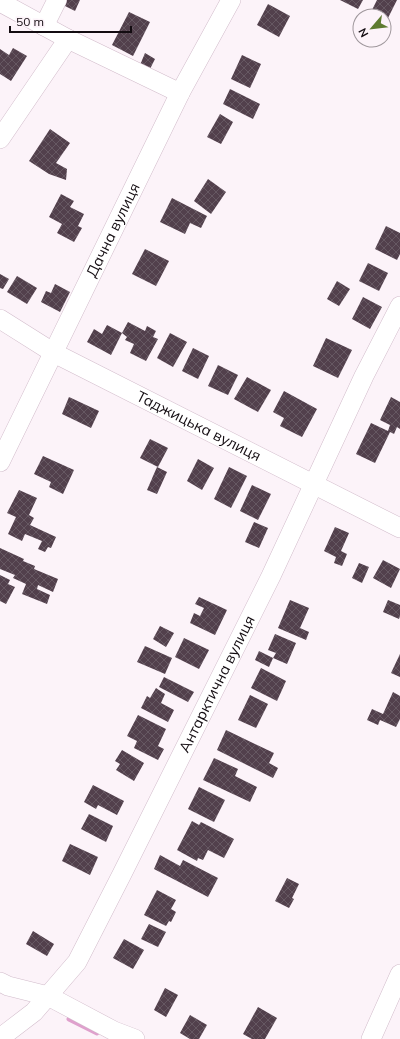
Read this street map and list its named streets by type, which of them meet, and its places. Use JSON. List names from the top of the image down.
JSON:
{
  "streets": {
    "street": ["Дачна вулиця", "Таджицька вулиця", "Антарктична вулиця"]
  },
  "crossings": [
    ["Дачна вулиця", "Таджицька вулиця"],
    ["Таджицька вулиця", "Антарктична вулиця"]
  ],
  "scale_bar": "50 m",
  "north": "bottom left"
}
